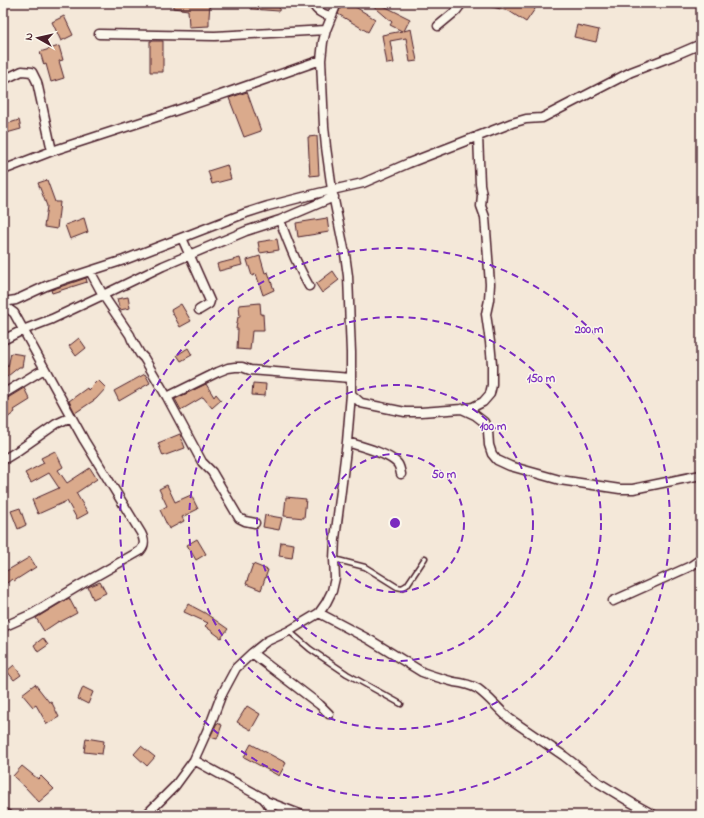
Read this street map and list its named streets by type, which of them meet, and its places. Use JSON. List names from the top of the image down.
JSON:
{
  "north": "left",
  "rings": [
    "200 m",
    "150 m",
    "100 m",
    "50 m"
  ]
}
